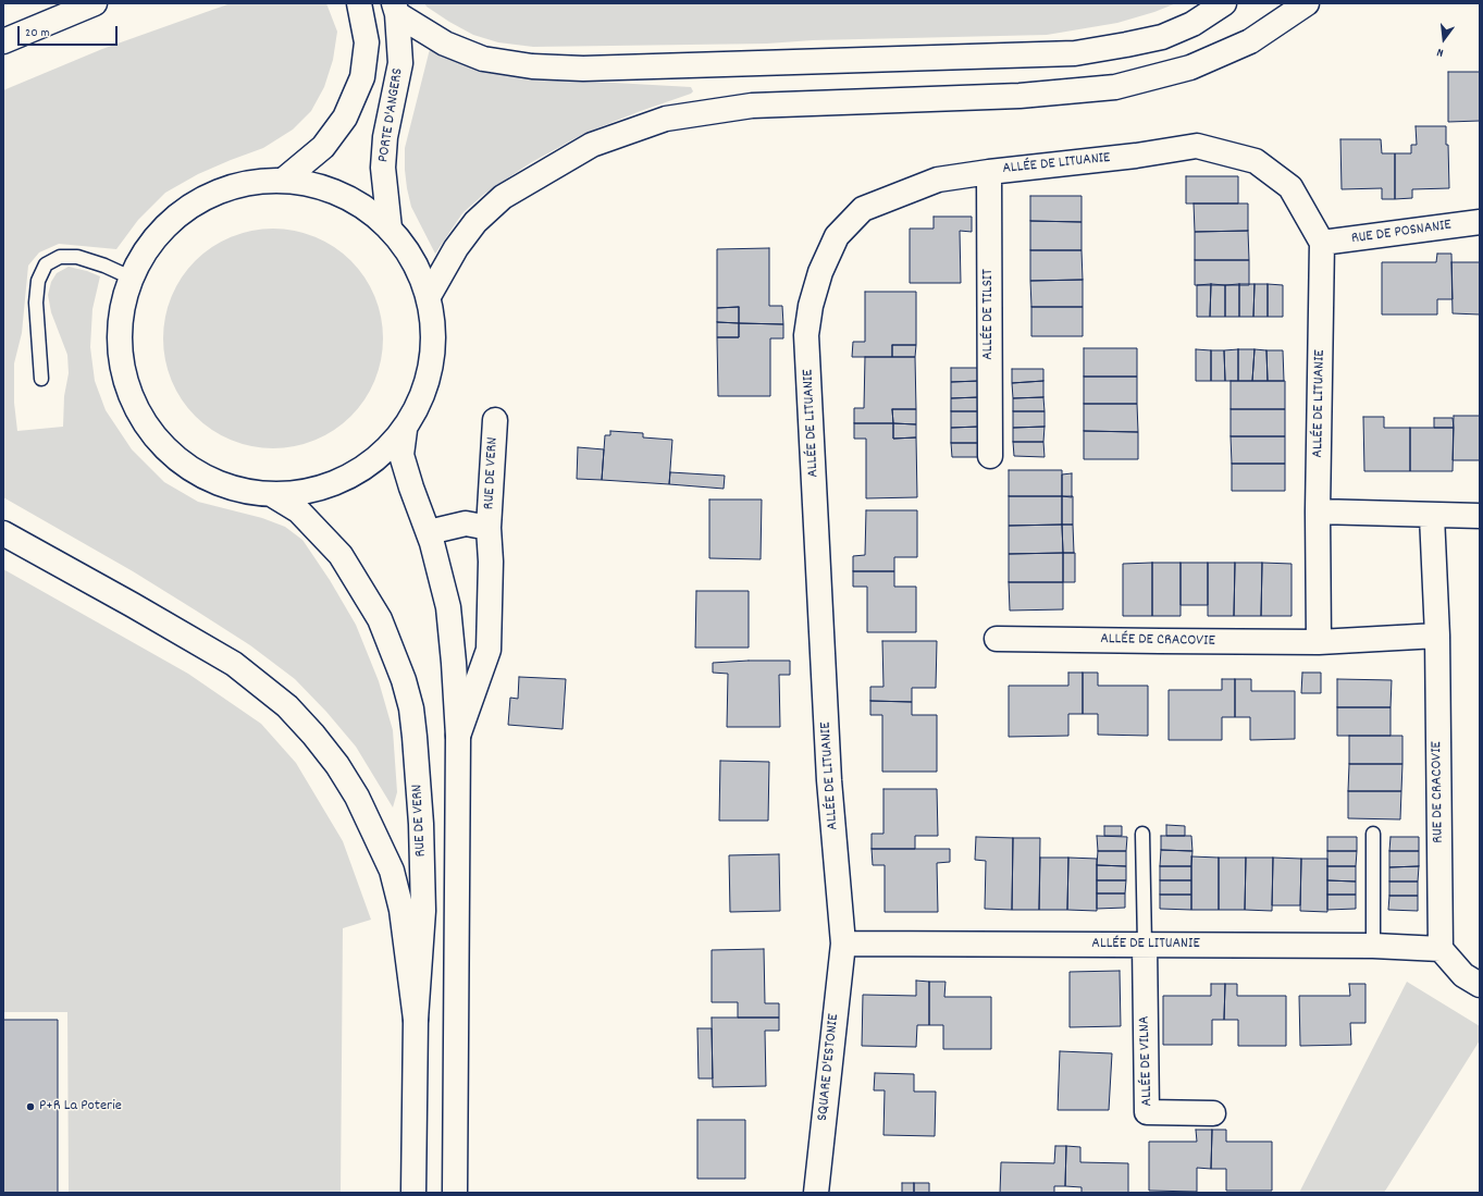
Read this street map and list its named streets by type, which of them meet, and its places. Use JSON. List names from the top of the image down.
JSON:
{
  "streets": {
    "main road": [
      "PORTE D'ANGERS",
      "ALLÉE DE LITUANIE",
      "RUE DE POSNANIE",
      "ALLÉE DE TILSIT",
      "RUE DE VERN",
      "ALLÉE DE CRACOVIE",
      "RUE DE CRACOVIE",
      "ALLÉE DE VILNA",
      "SQUARE D'ESTONIE"
    ]
  },
  "crossings": [
    ["ALLÉE DE LITUANIE", "RUE DE POSNANIE"],
    ["ALLÉE DE LITUANIE", "ALLÉE DE TILSIT"],
    ["ALLÉE DE LITUANIE", "ALLÉE DE CRACOVIE"],
    ["ALLÉE DE LITUANIE", "RUE DE CRACOVIE"],
    ["ALLÉE DE LITUANIE", "ALLÉE DE VILNA"],
    ["ALLÉE DE LITUANIE", "SQUARE D'ESTONIE"],
    ["ALLÉE DE CRACOVIE", "RUE DE CRACOVIE"]
  ],
  "places": ["P+R La Poterie"],
  "scale_bar": "20 m",
  "north": "bottom"
}
